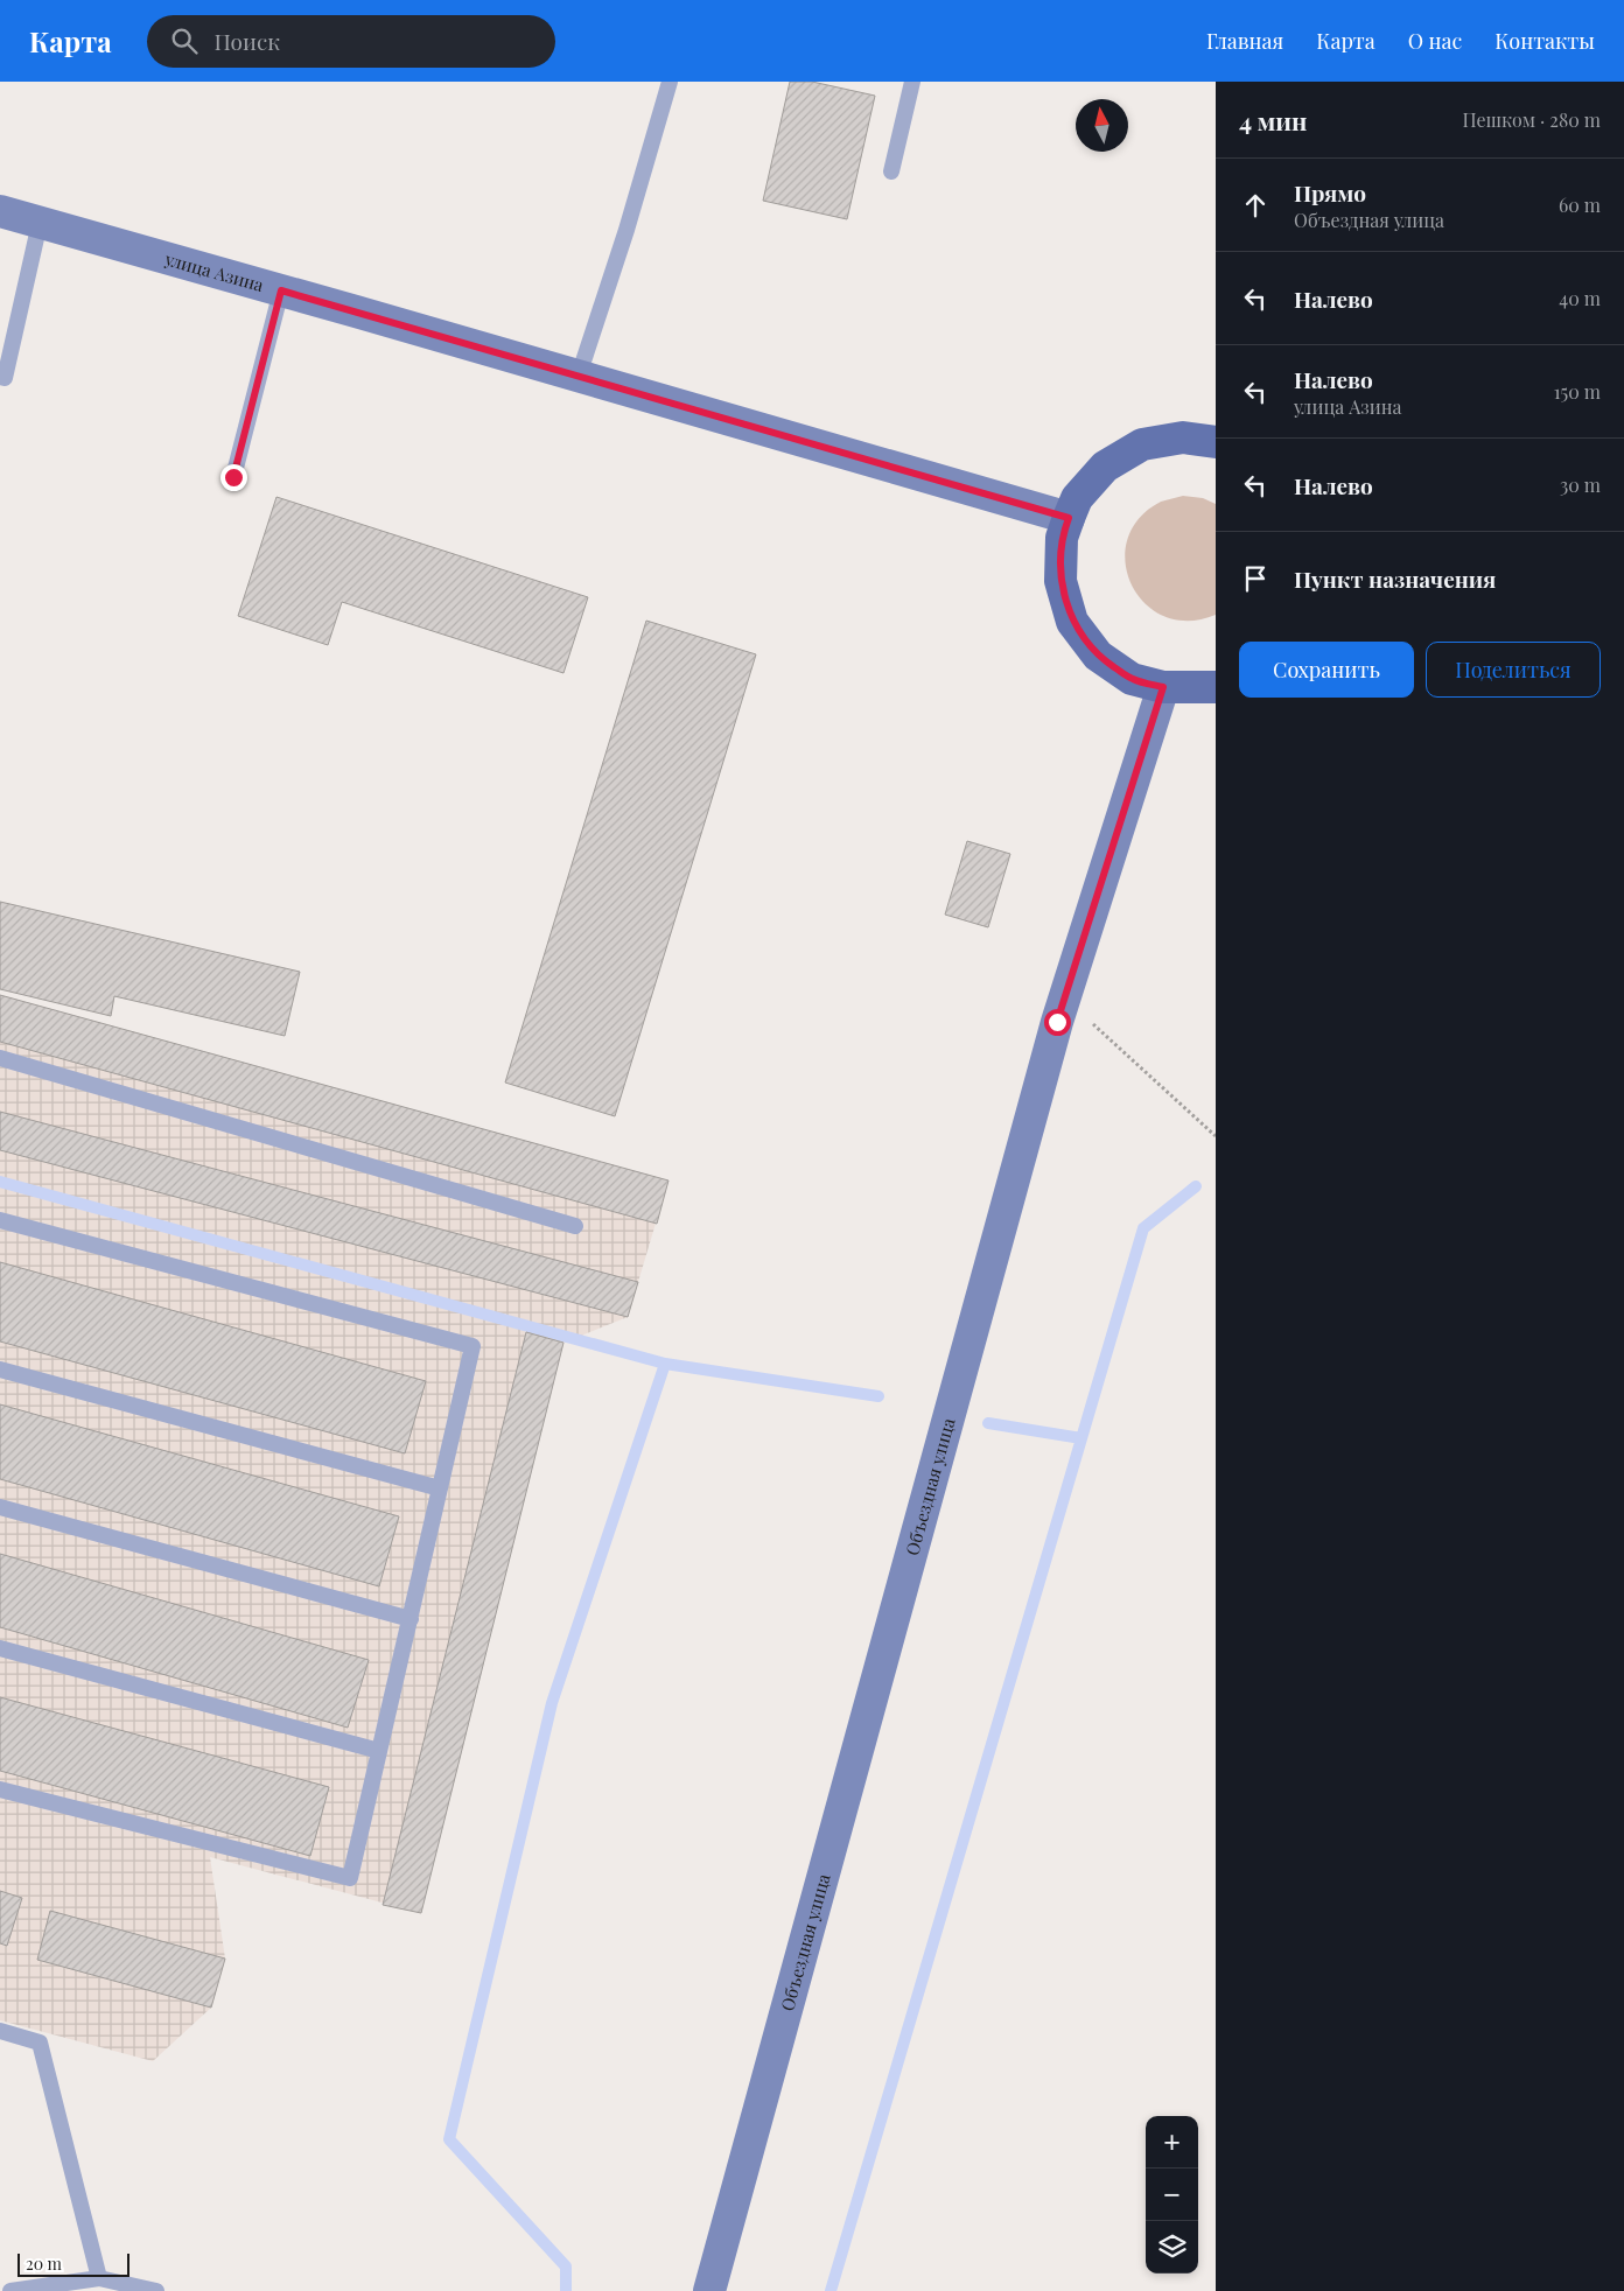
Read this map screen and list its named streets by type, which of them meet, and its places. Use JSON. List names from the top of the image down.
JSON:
{
  "streets": {
    "main road": ["улица Азина", "Объездная улица"]
  },
  "scale_bar": "20 m",
  "north": "top",
  "page": {
    "header": "Карта",
    "search": "Поиск",
    "nav": [
      "Главная",
      "Карта",
      "О нас",
      "Контакты"
    ],
    "heading": ["4 мин", "Пешком · 280 m"],
    "list": [
      ["Прямо", "Объездная улица", "60 m"],
      ["Налево", "40 m"],
      ["Налево", "улица Азина", "150 m"],
      ["Налево", "30 m"],
      "Пункт назначения"
    ],
    "buttons": ["Сохранить", "Поделиться"],
    "map_buttons": ["+", "−"],
    "scale": "20 m"
  }
}
